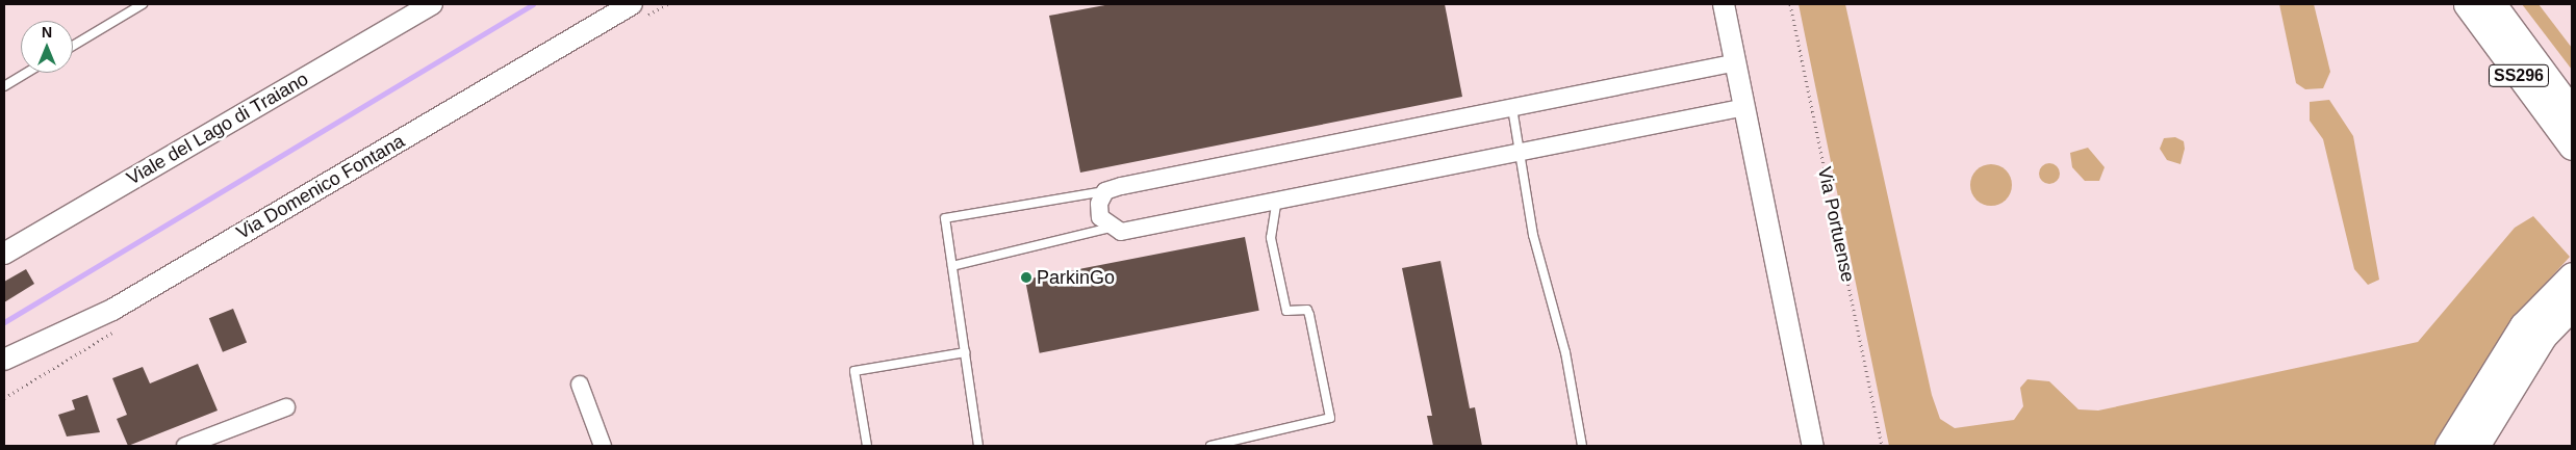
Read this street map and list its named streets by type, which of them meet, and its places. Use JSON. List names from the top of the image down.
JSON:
{
  "streets": {
    "main road": ["SS296"],
    "street": ["Viale del Lago di Traiano", "Via Domenico Fontana"],
    "path": ["Via Portuense"]
  },
  "places": ["ParkinGo"],
  "north": "top"
}
